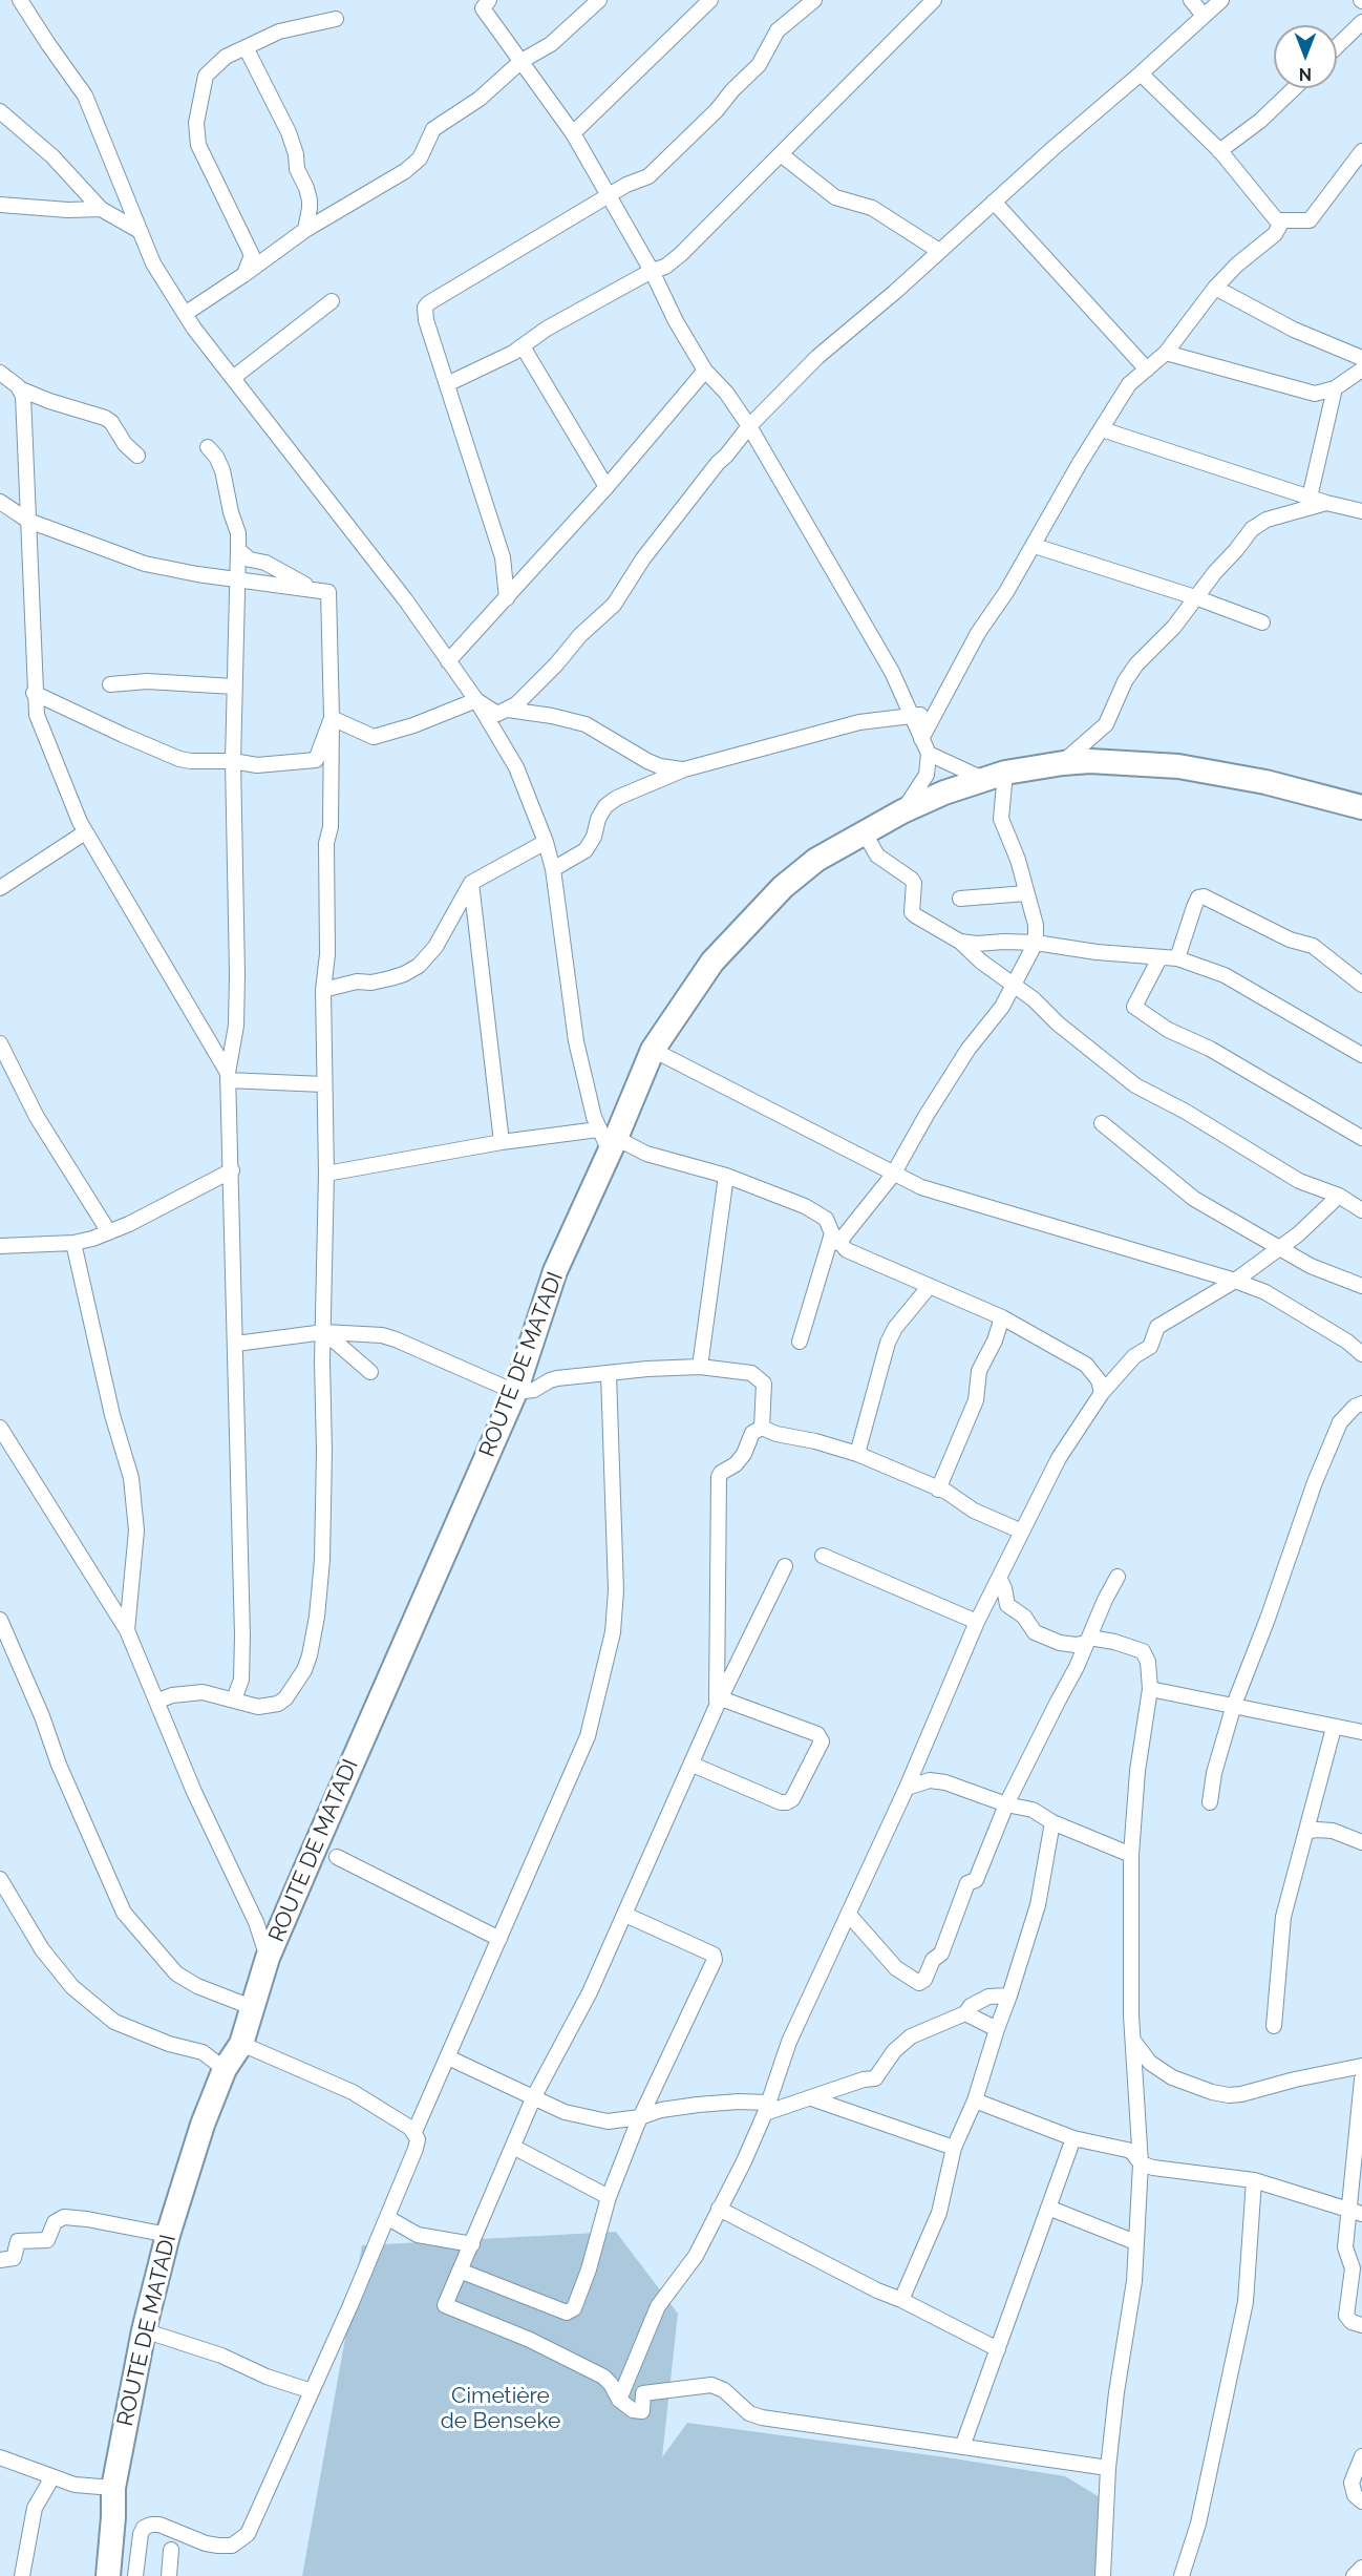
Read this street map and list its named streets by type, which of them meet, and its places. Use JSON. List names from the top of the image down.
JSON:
{
  "streets": {
    "highway": ["ROUTE DE MATADI"]
  },
  "parks": ["Cimetière de Benseke"],
  "north": "bottom"
}
